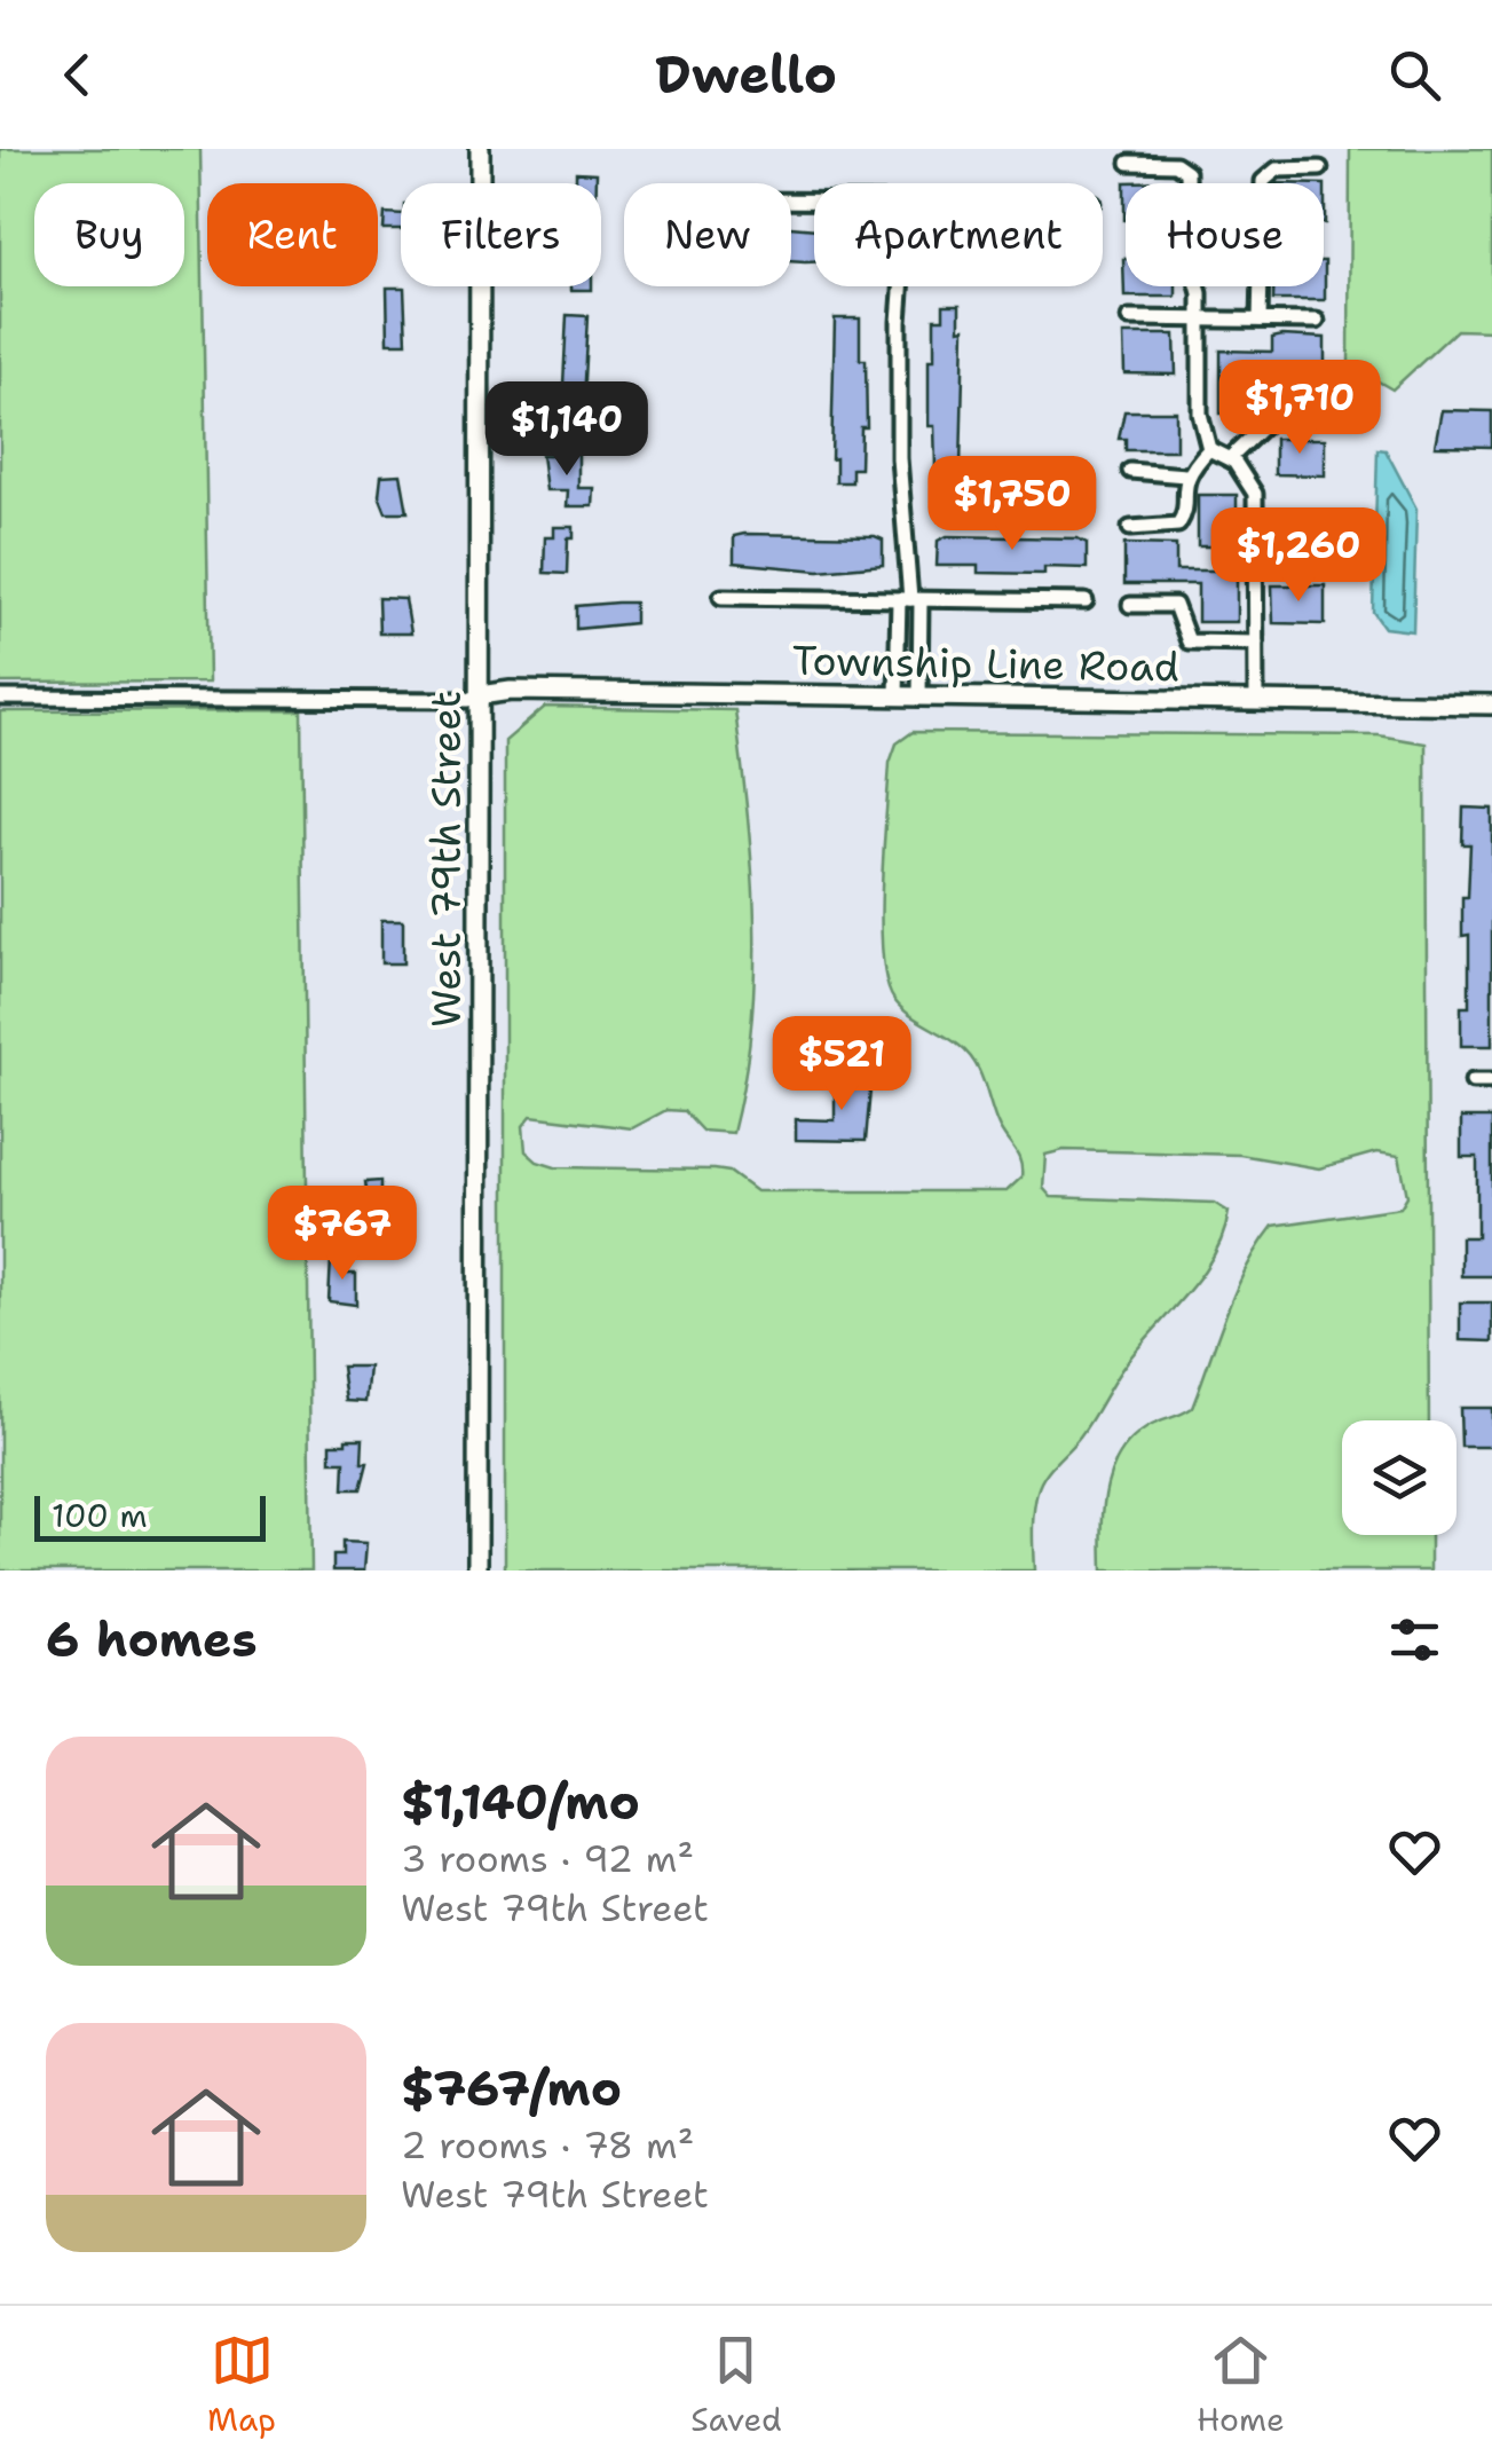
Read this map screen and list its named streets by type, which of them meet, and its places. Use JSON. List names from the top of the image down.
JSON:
{
  "streets": {
    "main road": ["Township Line Road", "West 79th Street"]
  },
  "crossings": [
    ["Township Line Road", "West 79th Street"]
  ],
  "scale_bar": "100 m",
  "page": {
    "header": "Dwello",
    "chip": [
      "Buy",
      "Rent",
      "Filters",
      "New",
      "Apartment",
      "House"
    ],
    "price": [
      "$1,710",
      "$1,140",
      "$1,750",
      "$1,260",
      "$521",
      "$767"
    ],
    "scale": "100 m",
    "heading": "6 homes",
    "list": [
      {
        "name": "$1,140/mo",
        "note": "3 rooms · 92 m² · West 79th Street"
      },
      {
        "name": "$767/mo",
        "note": "2 rooms · 78 m² · West 79th Street"
      }
    ],
    "tabs": ["Map", "Saved", "Home"]
  }
}
